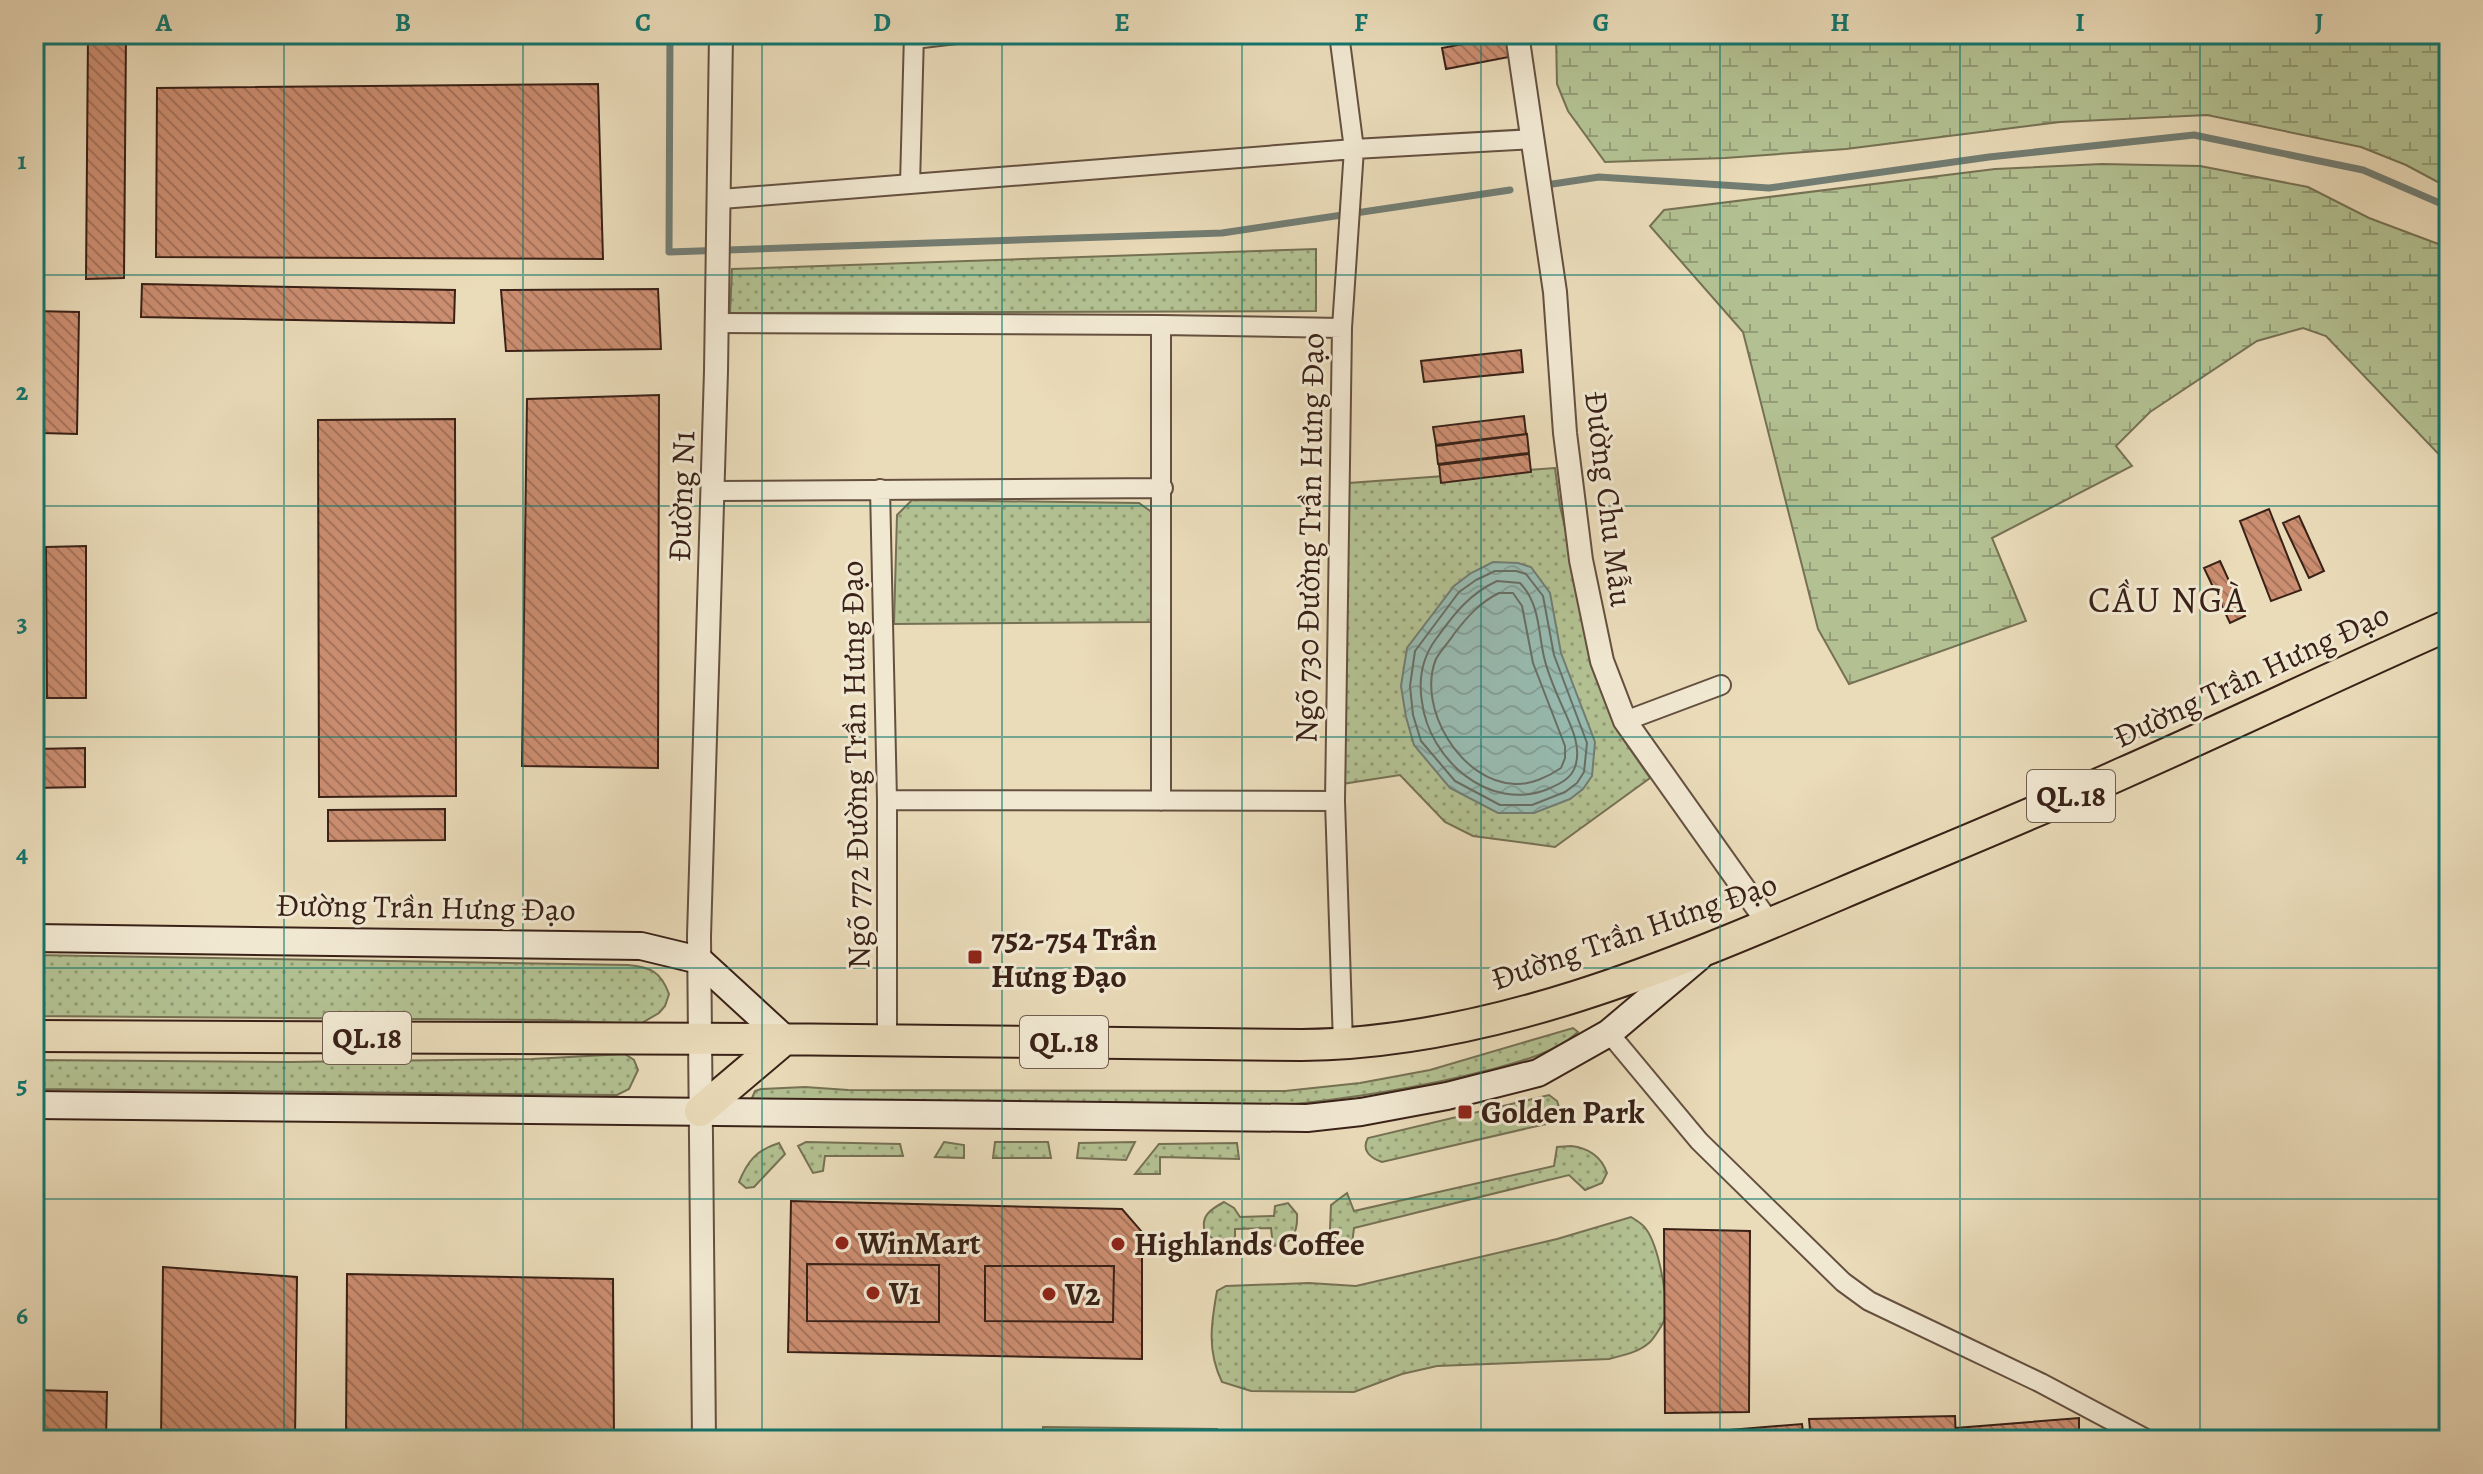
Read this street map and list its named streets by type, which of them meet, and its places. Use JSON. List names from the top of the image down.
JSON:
{
  "streets": {
    "highway": ["Đường Trần Hưng Đạo", "QL.18"],
    "street": [
      "Đường N1",
      "Đường Chu Mẫu",
      "Ngõ 730 Đường Trần Hưng Đạo",
      "Ngõ 772 Đường Trần Hưng Đạo"
    ]
  },
  "crossings": [
    ["Đường N1", "Đường Trần Hưng Đạo"],
    ["Đường Chu Mẫu", "Đường Trần Hưng Đạo"],
    ["Ngõ 730 Đường Trần Hưng Đạo", "Đường Trần Hưng Đạo"],
    ["Đường Trần Hưng Đạo", "Ngõ 772 Đường Trần Hưng Đạo"]
  ],
  "districts": ["CẦU NGÀ"],
  "places": {
    "transit": ["752-754 Trần Hưng Đạo", "Golden Park"],
    "other": [
      "WinMart",
      "Highlands Coffee",
      "V1",
      "V2"
    ]
  },
  "grid": {
    "columns": [
      "A",
      "B",
      "C",
      "D",
      "E",
      "F",
      "G",
      "H",
      "I",
      "J"
    ],
    "rows": [
      "1",
      "2",
      "3",
      "4",
      "5",
      "6"
    ]
  }
}
